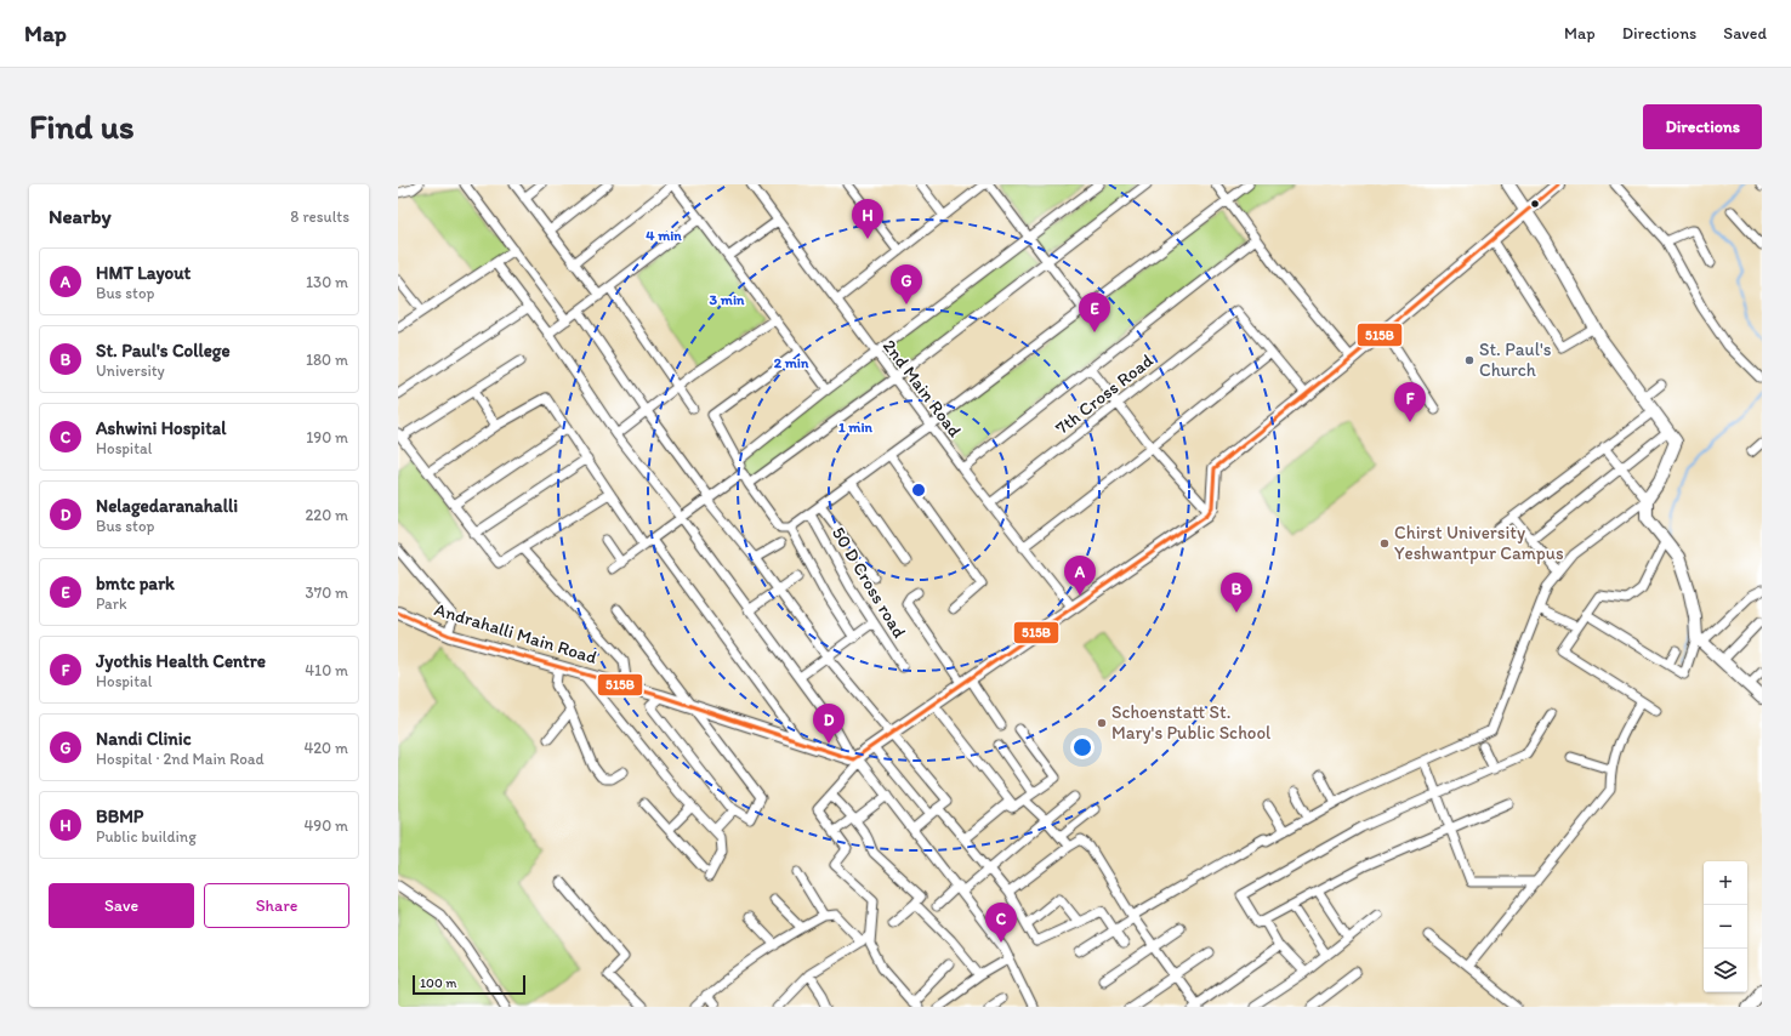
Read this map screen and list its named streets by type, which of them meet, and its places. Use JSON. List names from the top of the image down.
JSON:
{
  "streets": {
    "main road": ["Andrahalli Main Road"],
    "street": ["2nd Main Road", "7th Cross Road", "50 D Cross road"]
  },
  "crossings": [
    ["2nd Main Road", "7th Cross Road"]
  ],
  "places": ["St. Paul's Church", "Chirst University Yeshwantpur Campus", "Schoenstatt St. Mary's Public School"],
  "lines": ["transit line 515B"],
  "scale_bar": "100 m",
  "page": {
    "header": "Map",
    "nav": ["Map", "Directions", "Saved"],
    "buttons": [
      "Directions",
      ["Save", "Share"]
    ],
    "title": "Find us",
    "heading": ["Nearby", "8 results"],
    "pins": [
      "H",
      "G",
      "E",
      "F",
      "A",
      "B",
      "D",
      "C"
    ],
    "list": [
      {
        "mark": "A",
        "name": "HMT Layout",
        "note": "Bus stop",
        "value": "130 m"
      },
      {
        "mark": "B",
        "name": "St. Paul's College",
        "note": "University",
        "value": "180 m"
      },
      {
        "mark": "C",
        "name": "Ashwini Hospital",
        "note": "Hospital",
        "value": "190 m"
      },
      {
        "mark": "D",
        "name": "Nelagedaranahalli",
        "note": "Bus stop",
        "value": "220 m"
      },
      {
        "mark": "E",
        "name": "bmtc park",
        "note": "Park",
        "value": "370 m"
      },
      {
        "mark": "F",
        "name": "Jyothis Health Centre",
        "note": "Hospital",
        "value": "410 m"
      },
      {
        "mark": "G",
        "name": "Nandi Clinic",
        "note": "Hospital · 2nd Main Road",
        "value": "420 m"
      },
      {
        "mark": "H",
        "name": "BBMP",
        "note": "Public building",
        "value": "490 m"
      }
    ],
    "map_buttons": ["+", "−"],
    "scale": "100 m"
  },
  "rings": [
    "4 min",
    "3 min",
    "2 min",
    "1 min"
  ]
}
